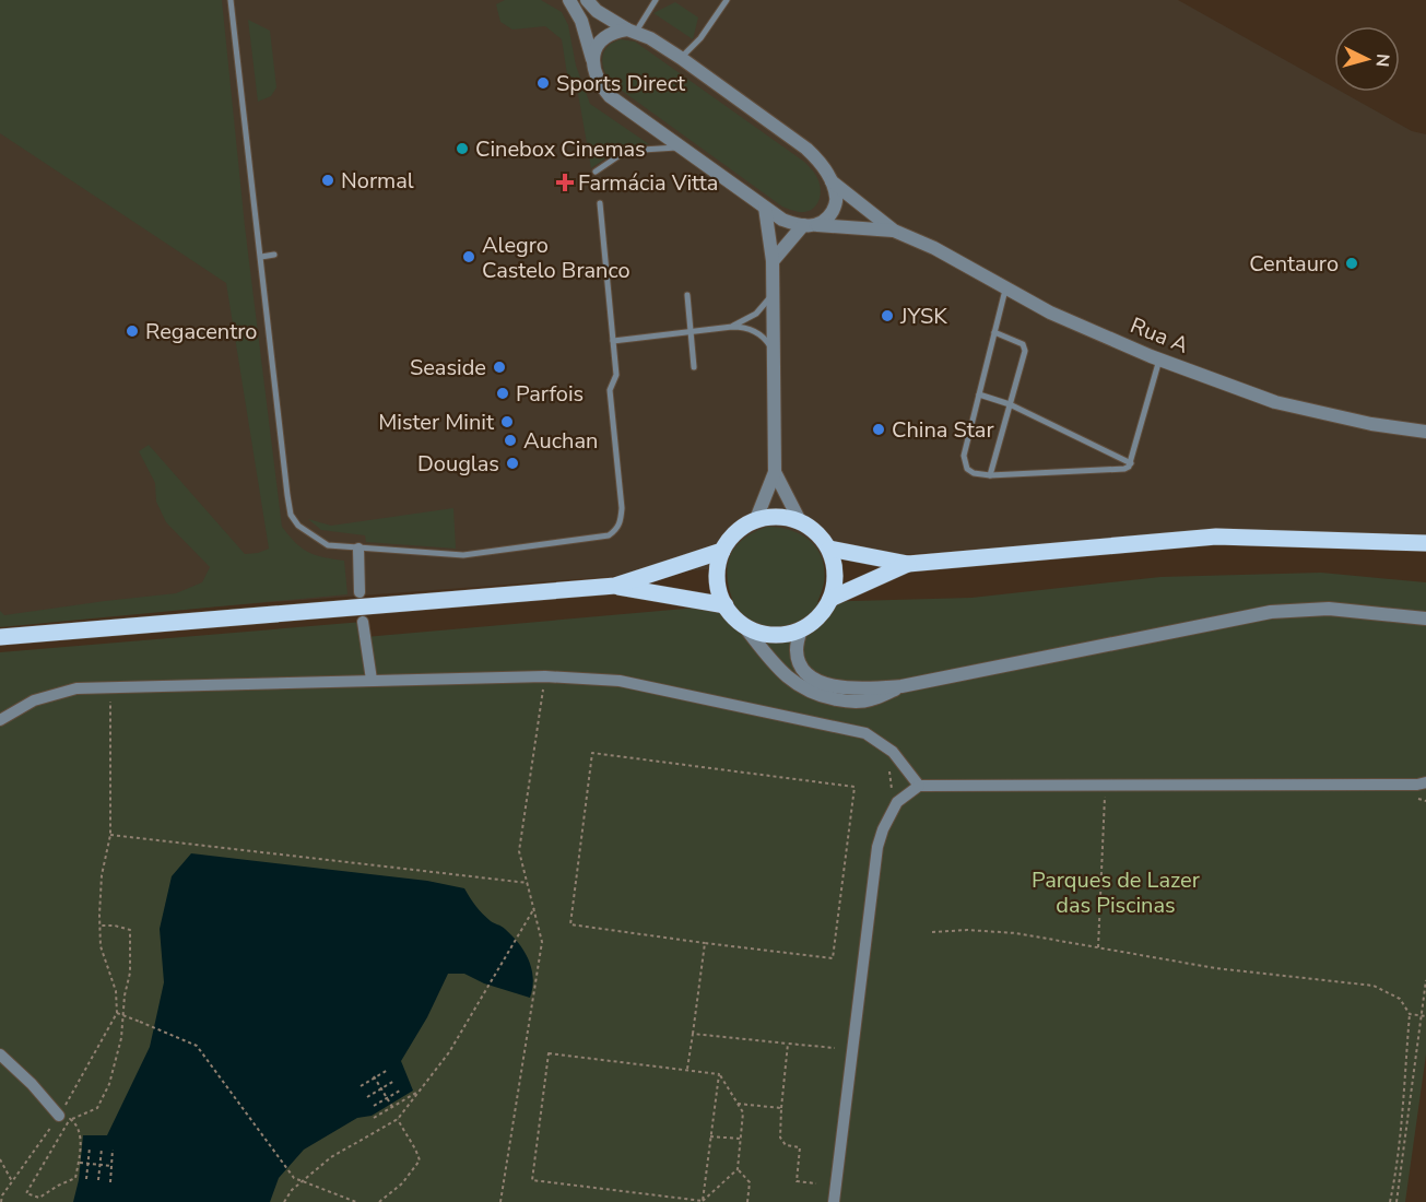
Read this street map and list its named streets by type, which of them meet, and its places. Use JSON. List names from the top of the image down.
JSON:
{
  "streets": {
    "street": ["Rua A"]
  },
  "parks": ["Parques de Lazer das Piscinas"],
  "places": {
    "other": [
      "Sports Direct",
      "Cinebox Cinemas",
      "Normal",
      "Alegro Castelo Branco",
      "Centauro",
      "JYSK",
      "Regacentro",
      "Seaside",
      "Parfois",
      "Mister Minit",
      "China Star",
      "Auchan",
      "Douglas"
    ],
    "health": ["Farmácia Vitta"]
  },
  "north": "right"
}
